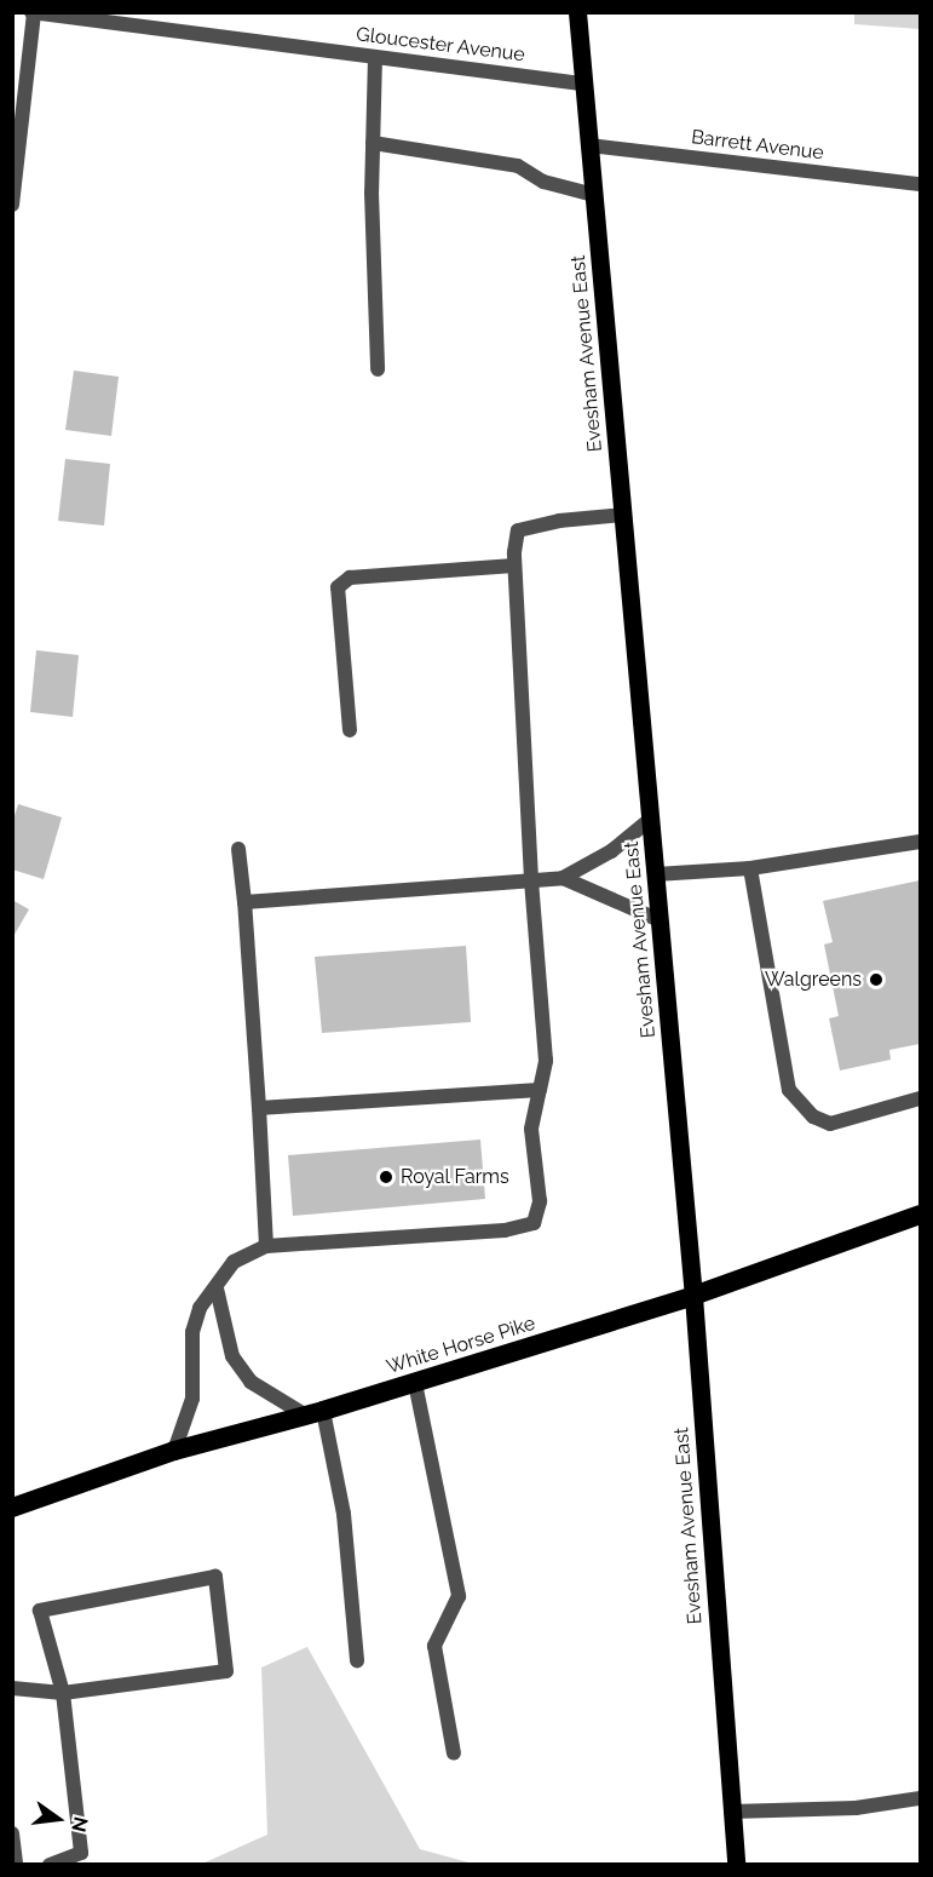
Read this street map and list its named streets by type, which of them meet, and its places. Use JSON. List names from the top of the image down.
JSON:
{
  "streets": {
    "highway": ["White Horse Pike"],
    "main road": ["Evesham Avenue East"],
    "street": ["Gloucester Avenue", "Barrett Avenue"]
  },
  "crossings": [
    ["Gloucester Avenue", "Evesham Avenue East"],
    ["Barrett Avenue", "Evesham Avenue East"],
    ["Evesham Avenue East", "White Horse Pike"]
  ],
  "places": ["Walgreens", "Royal Farms"],
  "north": "right"
}
